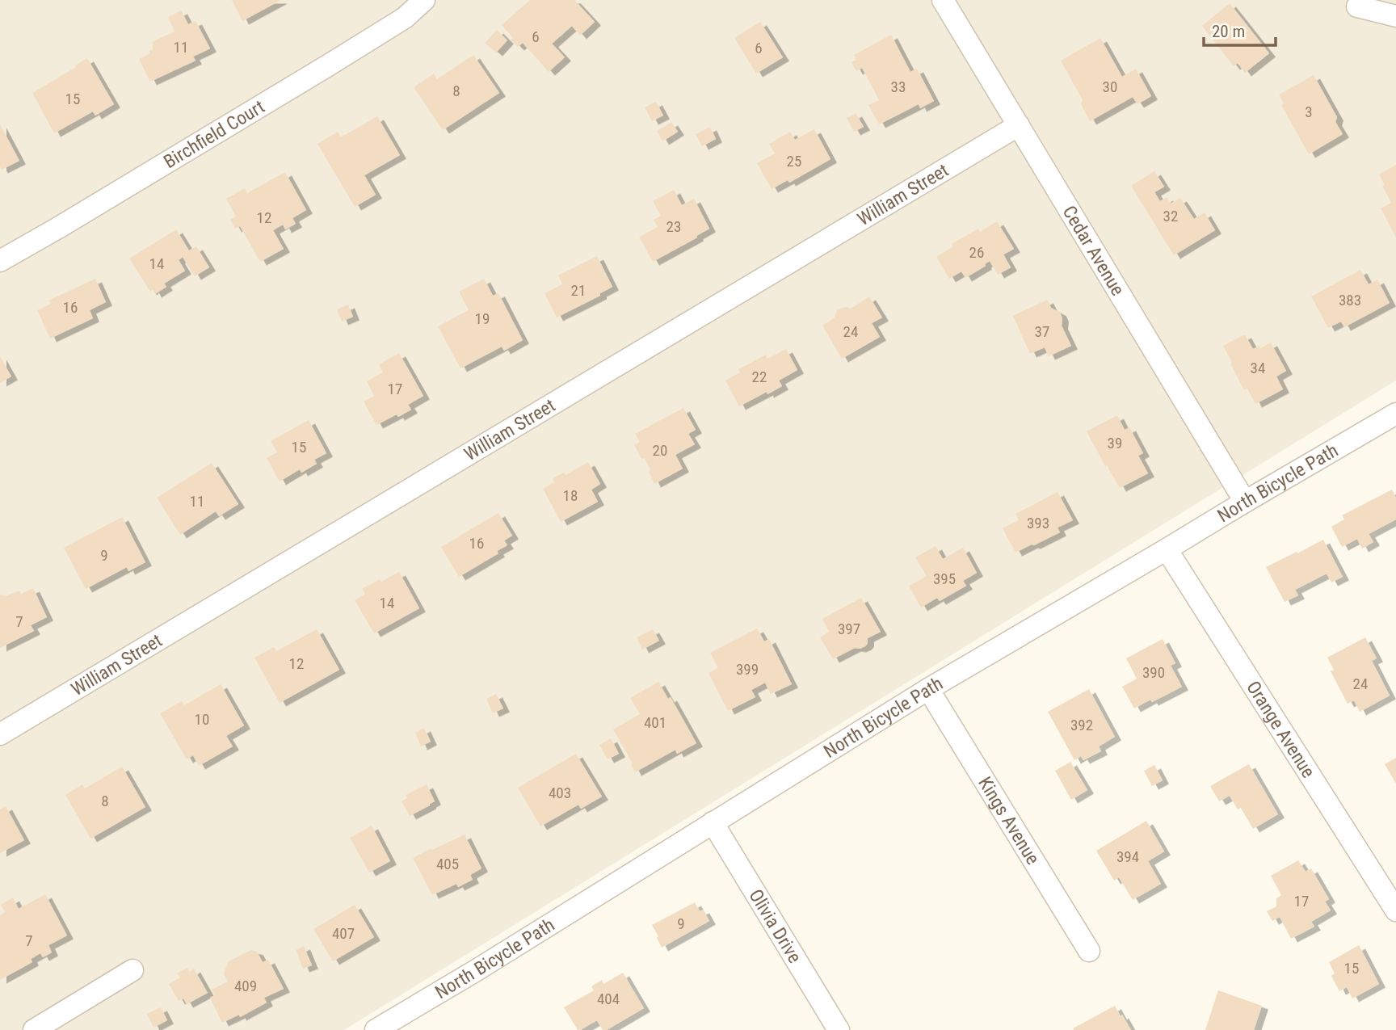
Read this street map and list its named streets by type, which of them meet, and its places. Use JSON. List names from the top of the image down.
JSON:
{
  "streets": {
    "street": [
      "Birchfield Court",
      "William Street",
      "Cedar Avenue",
      "North Bicycle Path",
      "Orange Avenue",
      "Kings Avenue",
      "Olivia Drive"
    ]
  },
  "crossings": [
    ["William Street", "Cedar Avenue"],
    ["Cedar Avenue", "North Bicycle Path"],
    ["North Bicycle Path", "Orange Avenue"],
    ["North Bicycle Path", "Kings Avenue"],
    ["North Bicycle Path", "Olivia Drive"]
  ],
  "house_numbers": [
    "6",
    "11",
    "6",
    "33",
    "30",
    "8",
    "15",
    "3",
    "25",
    "32",
    "12",
    "23",
    "26",
    "14",
    "21",
    "383",
    "16",
    "19",
    "24",
    "37",
    "34",
    "22",
    "17",
    "39",
    "15",
    "20",
    "18",
    "11",
    "393",
    "16",
    "9",
    "395",
    "14",
    "7",
    "397",
    "12",
    "399",
    "390",
    "24",
    "10",
    "401",
    "392",
    "403",
    "8",
    "394",
    "405",
    "17",
    "9",
    "407",
    "7",
    "15",
    "409",
    "404"
  ],
  "scale_bar": "20 m"
}
